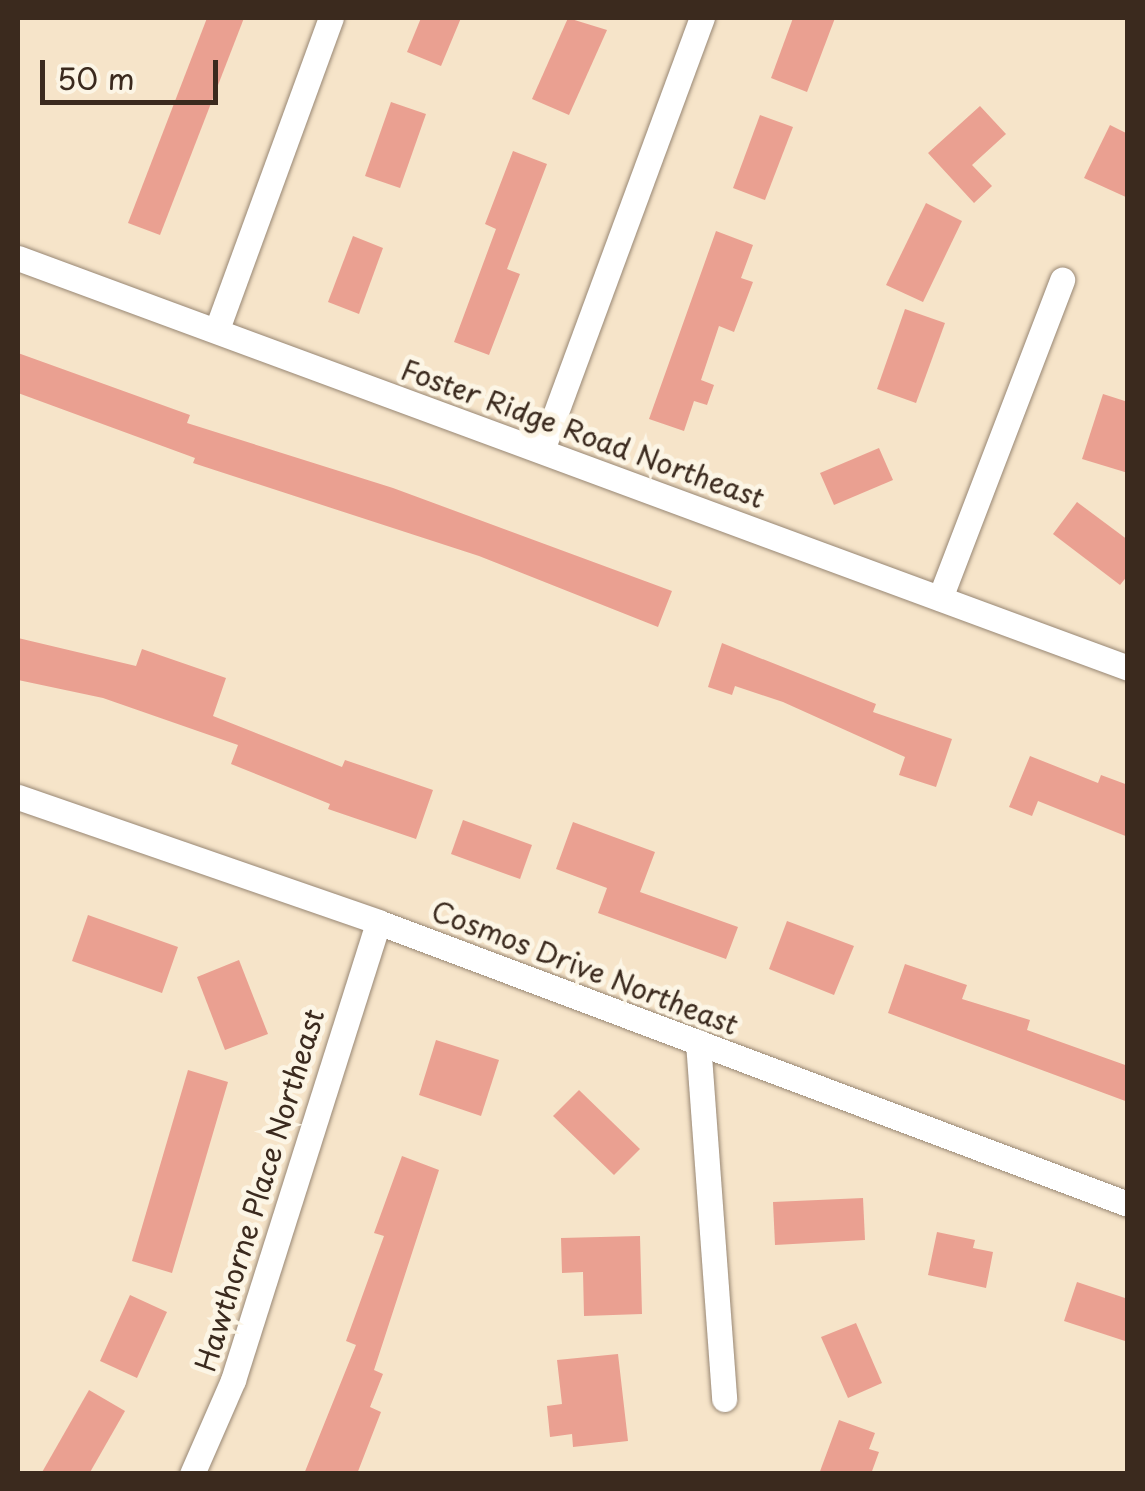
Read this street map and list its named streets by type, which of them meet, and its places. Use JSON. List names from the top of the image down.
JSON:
{
  "streets": {
    "street": ["Foster Ridge Road Northeast", "Cosmos Drive Northeast", "Hawthorne Place Northeast"]
  },
  "crossings": [
    ["Cosmos Drive Northeast", "Hawthorne Place Northeast"]
  ],
  "scale_bar": "50 m"
}
